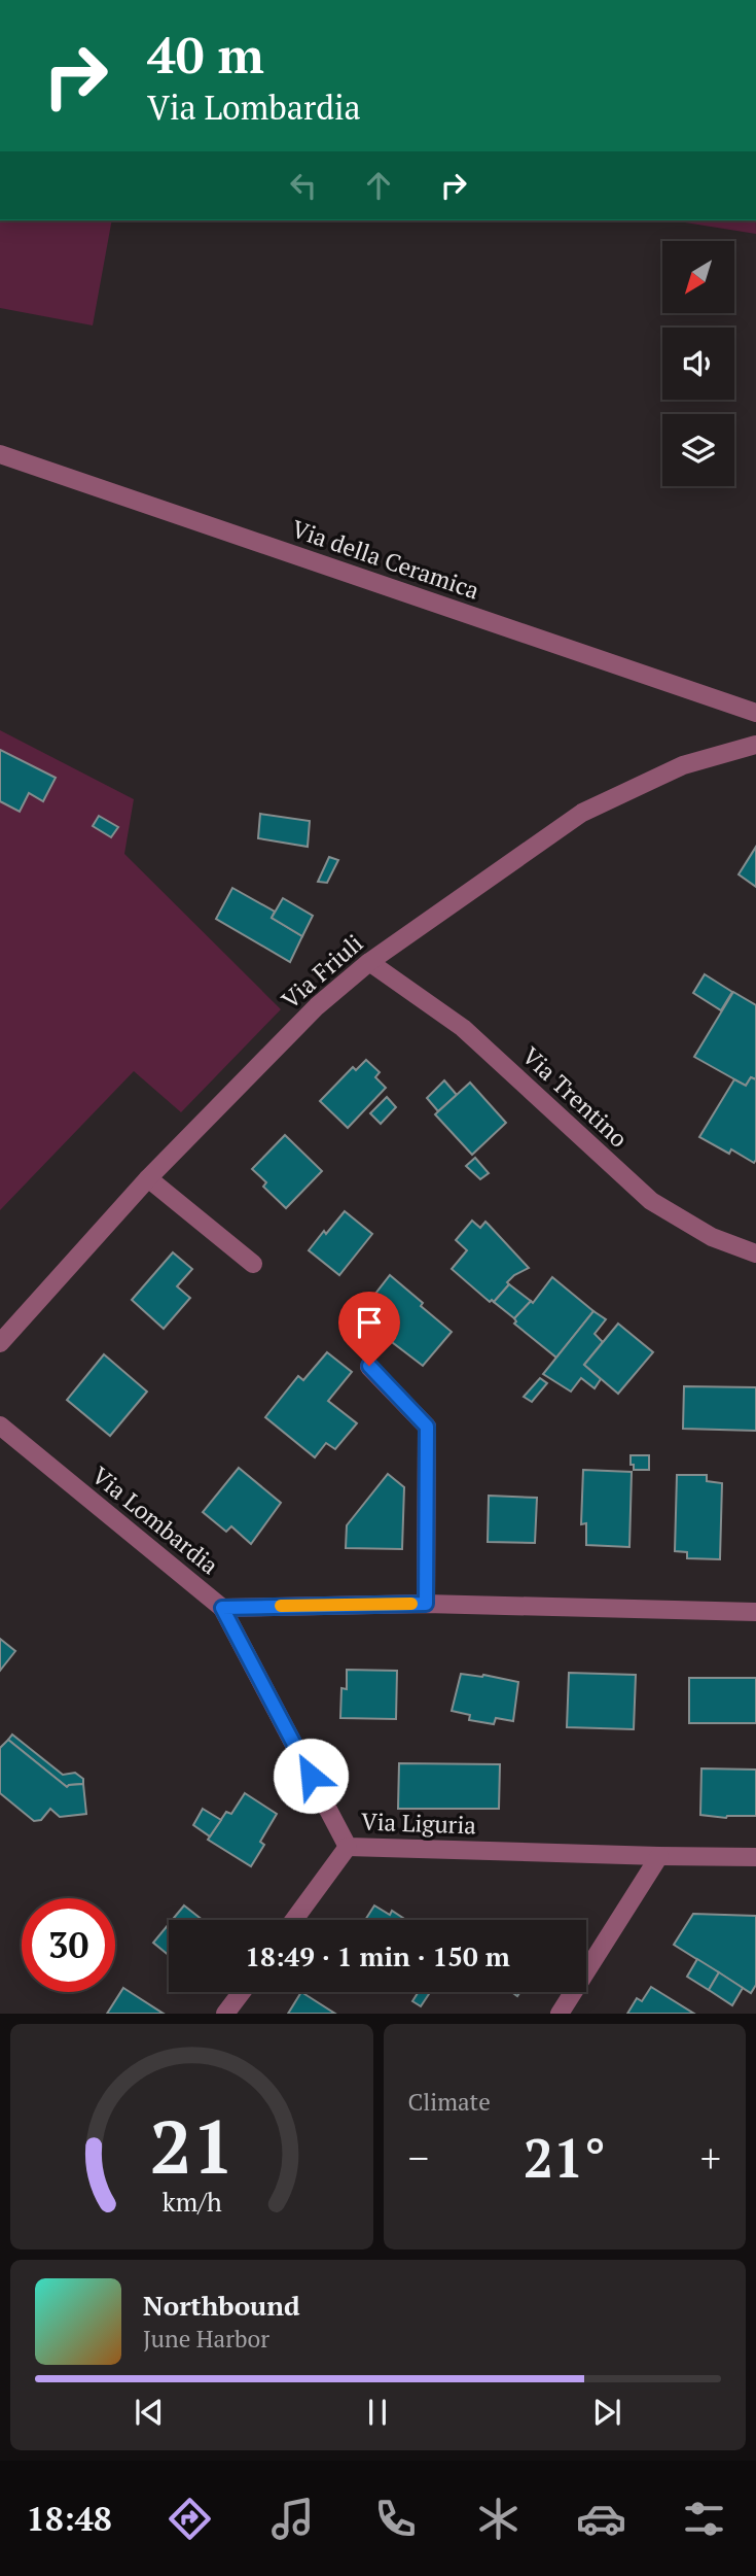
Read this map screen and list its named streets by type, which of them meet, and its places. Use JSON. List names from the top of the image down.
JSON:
{
  "streets": {
    "street": [
      "Via della Ceramica",
      "Via Friuli",
      "Via Trentino",
      "Via Lombardia",
      "Via Liguria"
    ]
  },
  "crossings": [
    ["Via Friuli", "Via Trentino"],
    ["Via Lombardia", "Via Liguria"]
  ],
  "north": "bottom left",
  "page": {
    "turn": ["40 m", "Via Lombardia"],
    "limit": "30",
    "trip": "18:49 · 1 min · 150 m",
    "tile": "Climate",
    "heat": ["−", "21°", "+"],
    "song": ["Northbound", "June Harbor"],
    "tabs": "18:48",
    "gauge": ["21", "km/h"]
  }
}
